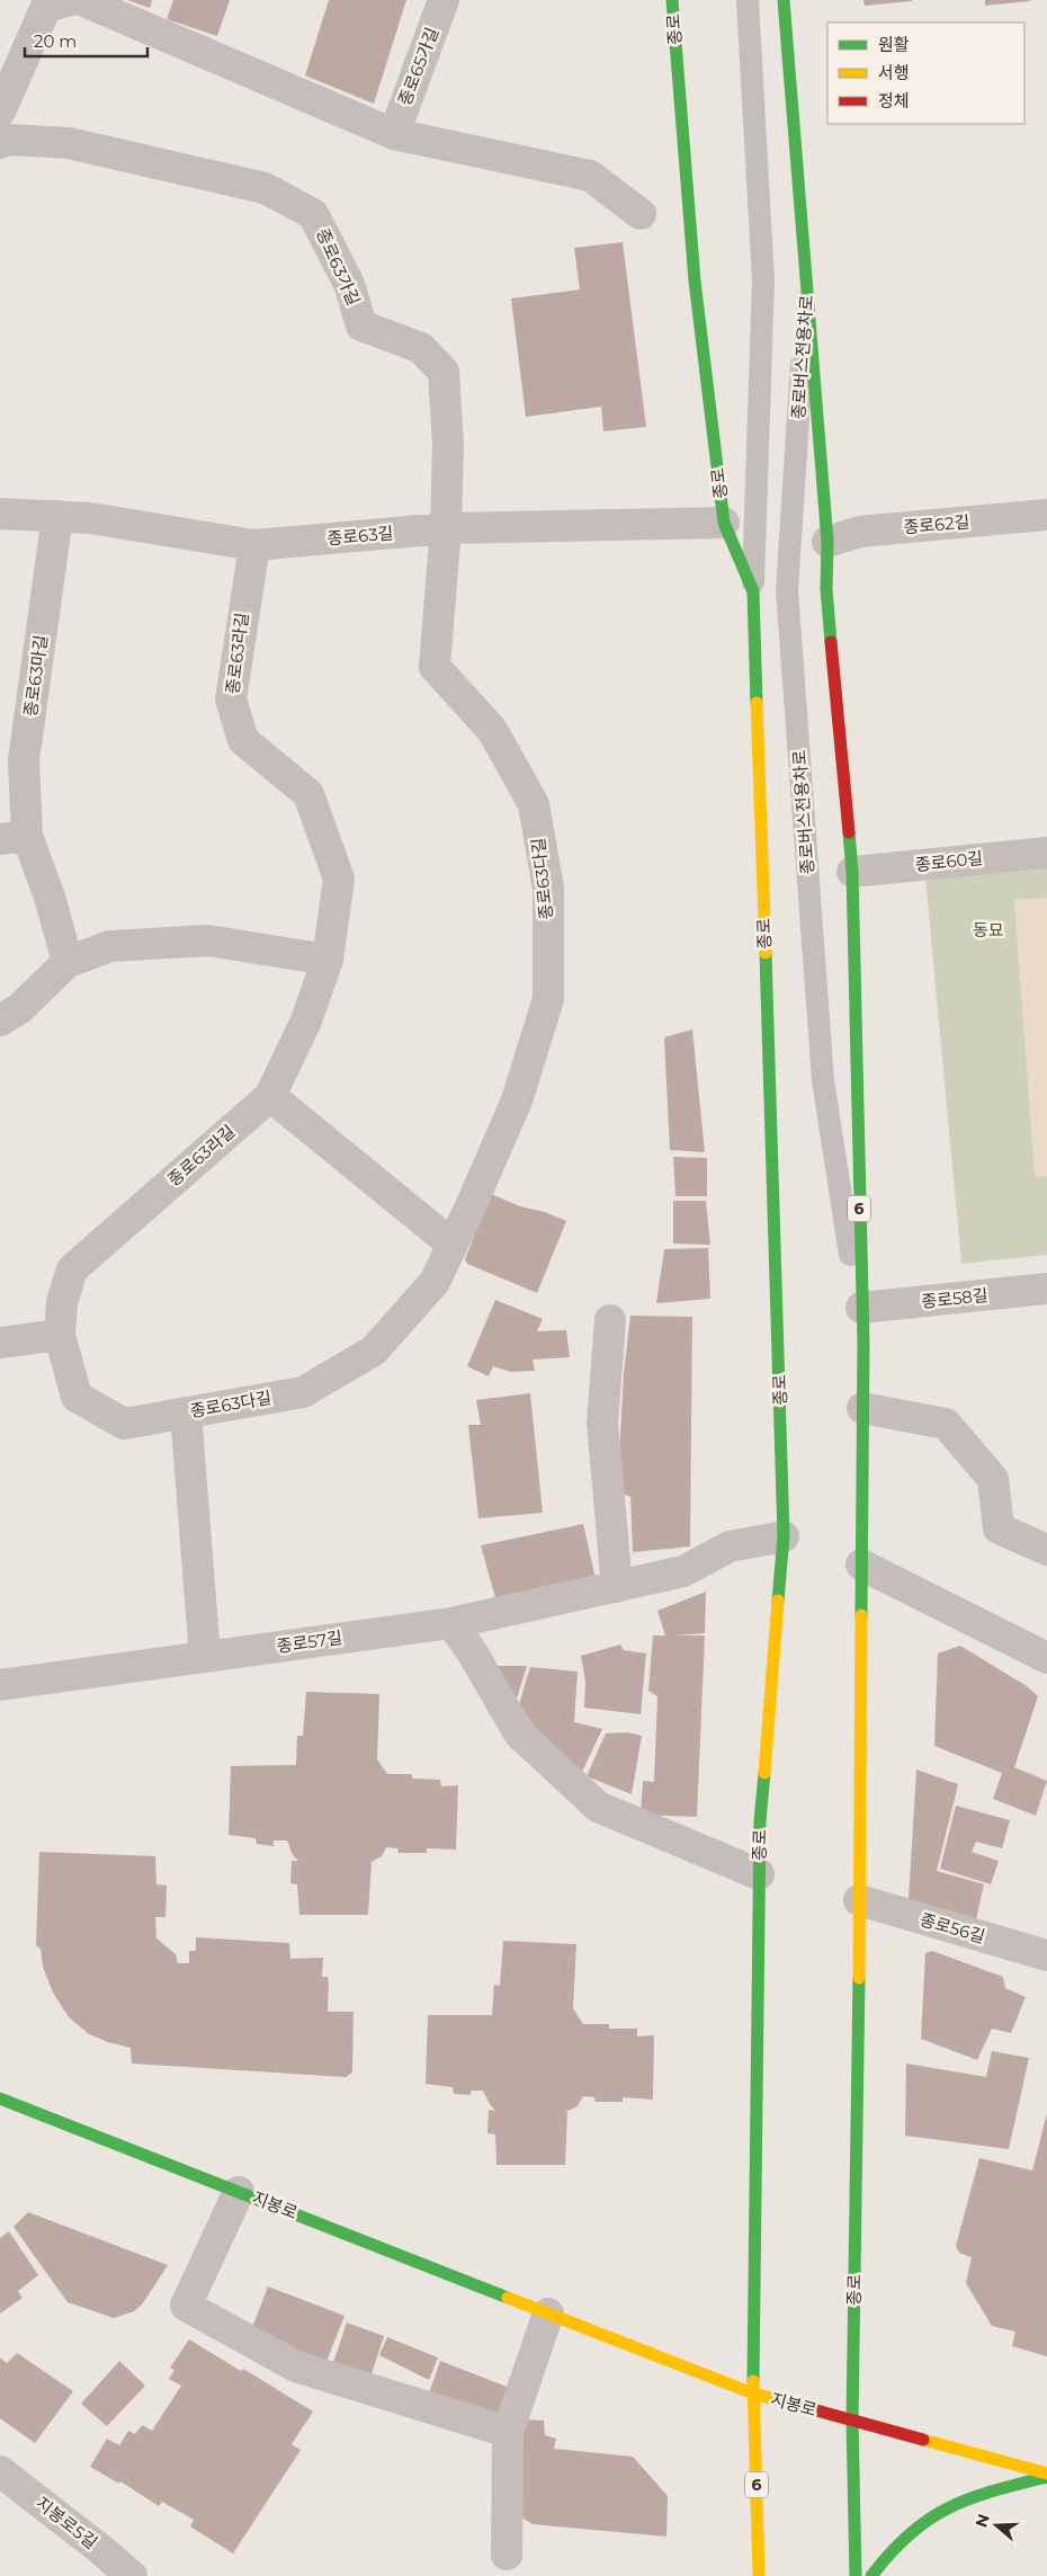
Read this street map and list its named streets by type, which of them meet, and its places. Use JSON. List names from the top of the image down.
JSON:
{
  "streets": {
    "main road": ["종로", "6", "지봉로"],
    "street": [
      "종로65가길",
      "종로63가길",
      "종로62길",
      "종로63길",
      "종로63라길",
      "종로63마길",
      "종로60길",
      "종로63다길",
      "종로58길",
      "종로57길",
      "종로56길",
      "지봉로5길"
    ],
    "lane": ["종로버스전용차로"]
  },
  "crossings": [
    ["종로", "종로버스전용차로"],
    ["종로", "종로62길"],
    ["종로", "종로63길"],
    ["종로", "종로60길"],
    ["종로", "종로58길"],
    ["종로", "종로57길"],
    ["종로", "종로56길"],
    ["종로", "지봉로"],
    ["종로63가길", "종로63길"],
    ["종로63가길", "종로63다길"],
    ["종로63길", "종로63라길"],
    ["종로63길", "종로63마길"],
    ["종로63길", "종로63다길"],
    ["종로63라길", "종로63다길"]
  ],
  "parks": ["동묘"],
  "legend": ["원활", "서행", "정체"],
  "scale_bar": "20 m",
  "north": "left"
}
